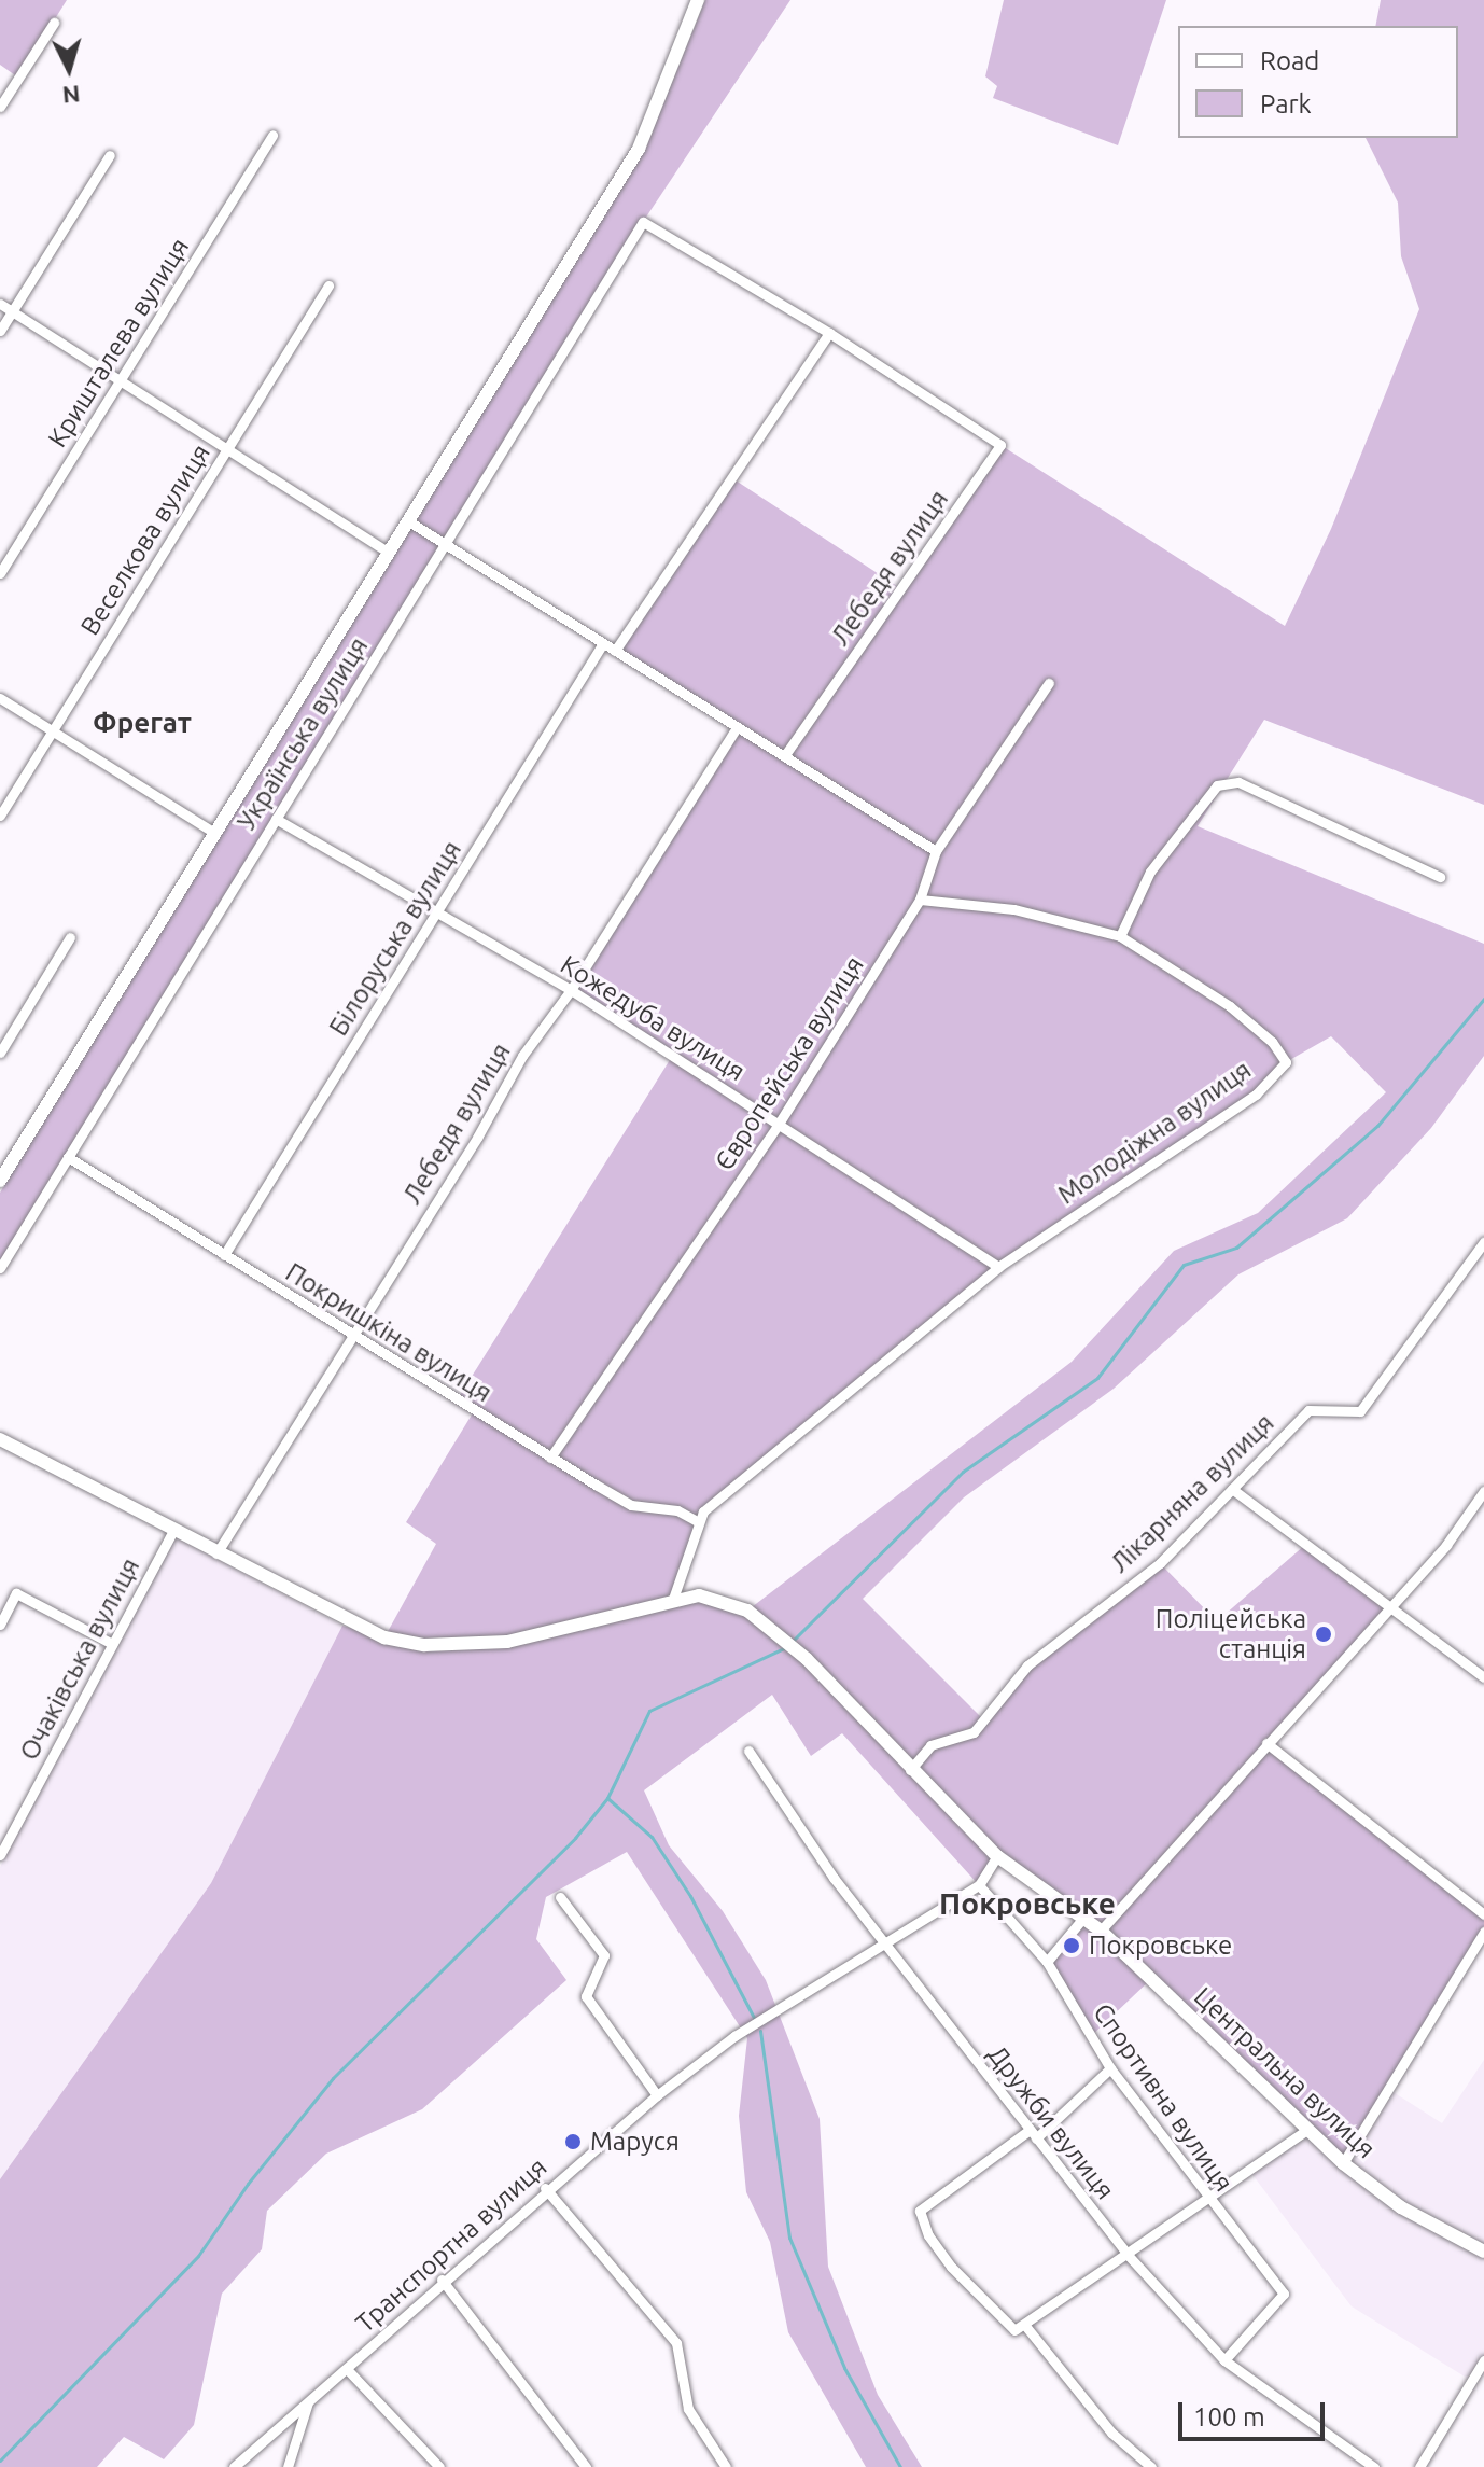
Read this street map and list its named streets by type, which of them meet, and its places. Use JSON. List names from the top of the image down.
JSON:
{
  "streets": {
    "street": [
      "Кришталева вулиця",
      "Веселкова вулиця",
      "Лебедя вулиця",
      "Українська вулиця",
      "Білоруська вулиця",
      "Кожедуба вулиця",
      "Європейська вулиця",
      "Молодіжна вулиця",
      "Покришкіна вулиця",
      "Лікарняна вулиця",
      "Очаківська вулиця",
      "Центральна вулиця",
      "Спортивна вулиця",
      "Дружби вулиця",
      "Транспортна вулиця"
    ]
  },
  "crossings": [
    ["Лебедя вулиця", "Українська вулиця"],
    ["Лебедя вулиця", "Кожедуба вулиця"],
    ["Лебедя вулиця", "Покришкіна вулиця"],
    ["Лебедя вулиця", "Центральна вулиця"],
    ["Українська вулиця", "Кожедуба вулиця"],
    ["Українська вулиця", "Покришкіна вулиця"],
    ["Білоруська вулиця", "Кожедуба вулиця"],
    ["Білоруська вулиця", "Покришкіна вулиця"],
    ["Кожедуба вулиця", "Європейська вулиця"],
    ["Кожедуба вулиця", "Молодіжна вулиця"],
    ["Європейська вулиця", "Покришкіна вулиця"],
    ["Молодіжна вулиця", "Покришкіна вулиця"],
    ["Лікарняна вулиця", "Центральна вулиця"],
    ["Очаківська вулиця", "Центральна вулиця"],
    ["Центральна вулиця", "Транспортна вулиця"],
    ["Спортивна вулиця", "Дружби вулиця"],
    ["Спортивна вулиця", "Транспортна вулиця"],
    ["Дружби вулиця", "Транспортна вулиця"]
  ],
  "districts": ["Фрегат", "Покровське"],
  "places": ["Поліцейська станція", "Покровське", "Маруся"],
  "legend": ["Road", "Park"],
  "scale_bar": "100 m",
  "north": "bottom"
}
